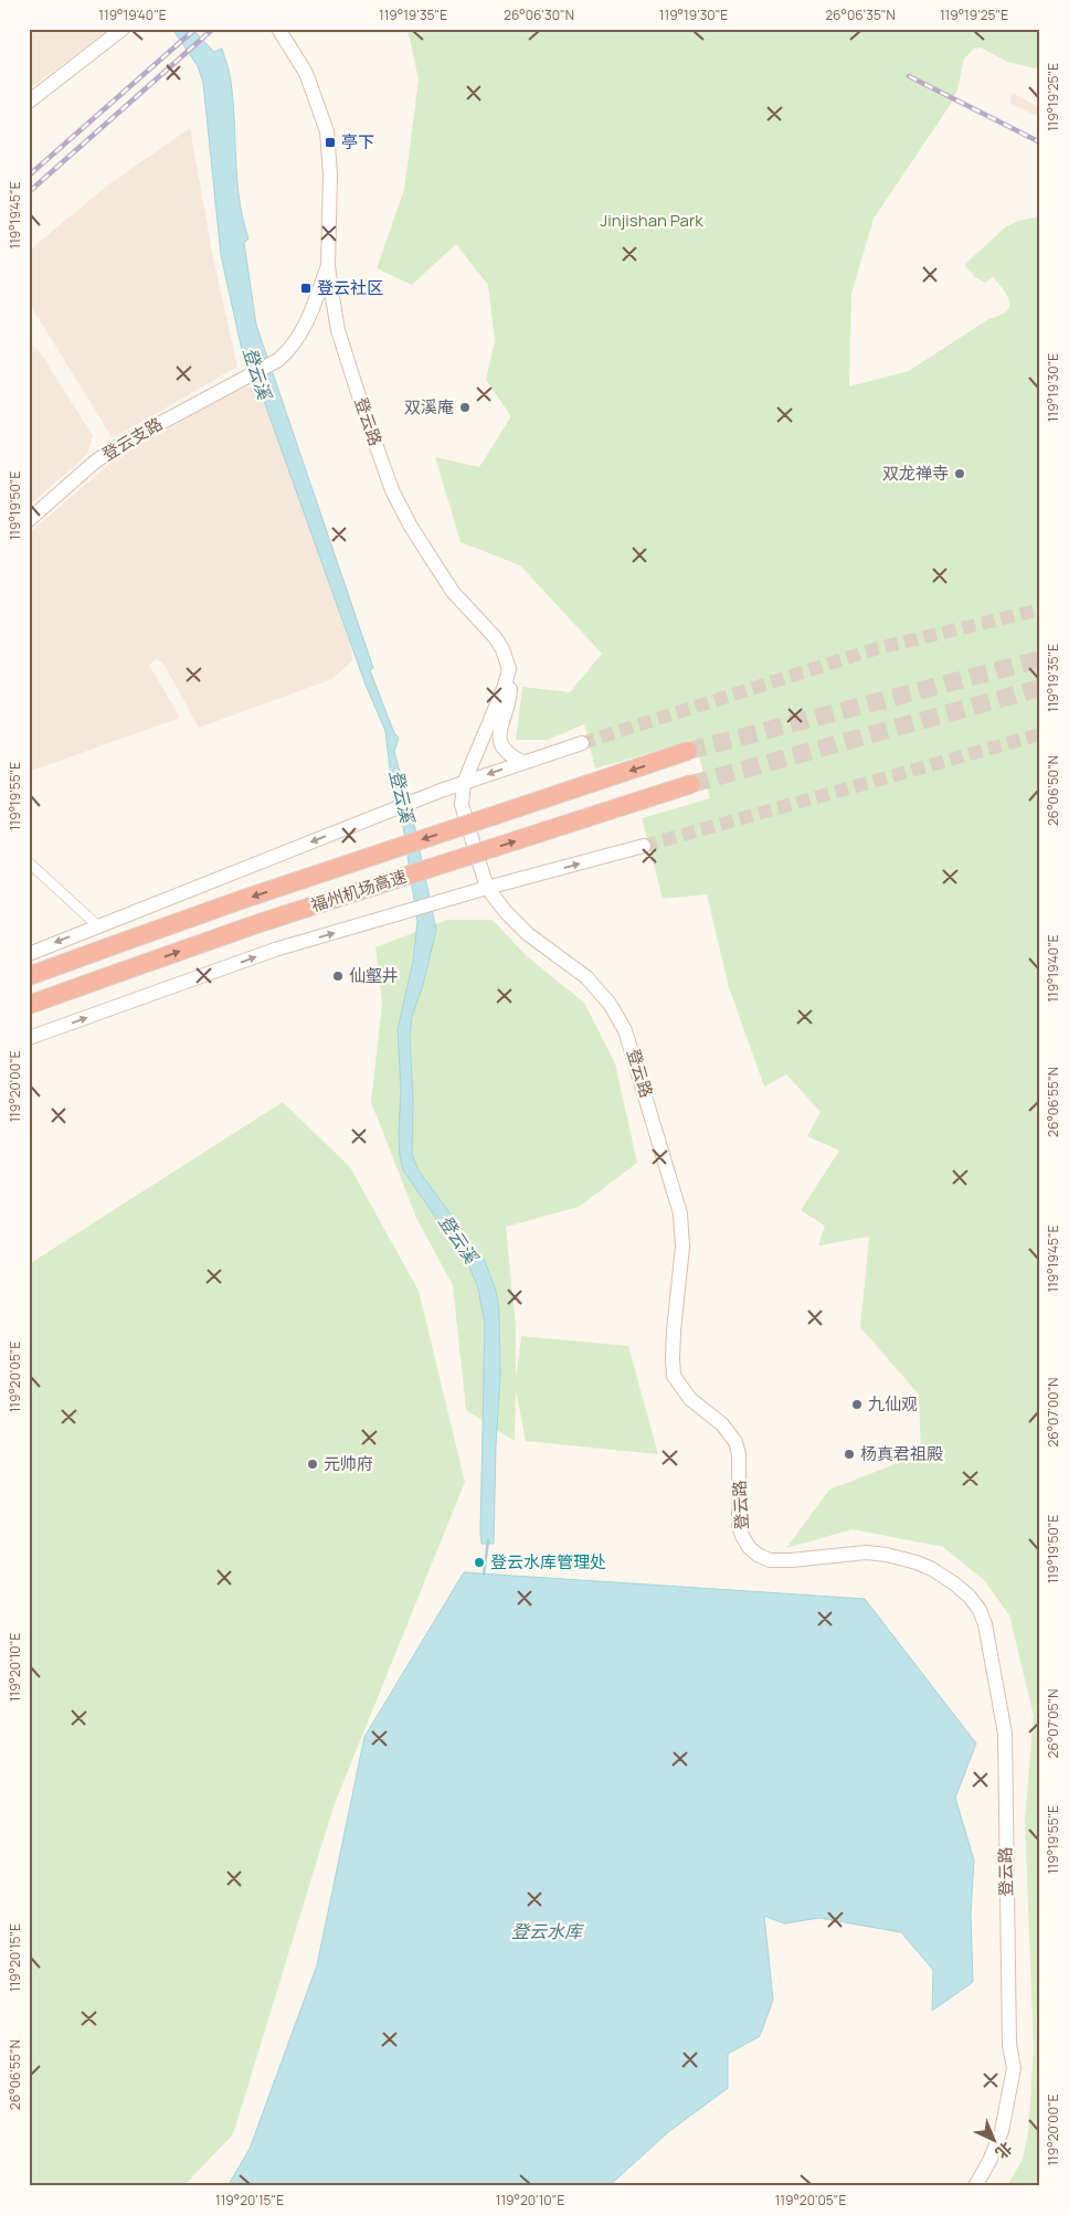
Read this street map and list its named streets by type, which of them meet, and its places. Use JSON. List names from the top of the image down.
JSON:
{
  "streets": {
    "highway": ["福州机场高速"],
    "street": ["登云路", "登云支路"]
  },
  "crossings": [
    ["登云路", "登云支路"]
  ],
  "water": ["登云溪", "登云水库"],
  "parks": ["Jinjishan Park"],
  "places": {
    "transit": ["亭下", "登云社区"],
    "other": [
      "双溪庵",
      "双龙禅寺",
      "仙壑井",
      "九仙观",
      "杨真君祖殿",
      "元帅府",
      "登云水库管理处"
    ]
  },
  "north": "bottom right",
  "coordinates": [
    "119°19'40\"E",
    "119°19'35\"E",
    "26°06'30\"N",
    "119°19'30\"E",
    "26°06'35\"N",
    "119°19'25\"E",
    "119°19'45\"E",
    "119°19'50\"E",
    "26°06'50\"N",
    "119°19'55\"E",
    "119°20'00\"E",
    "26°06'55\"N",
    "119°20'05\"E",
    "26°07'00\"N",
    "119°20'10\"E",
    "26°07'05\"N",
    "119°20'15\"E"
  ]
}
